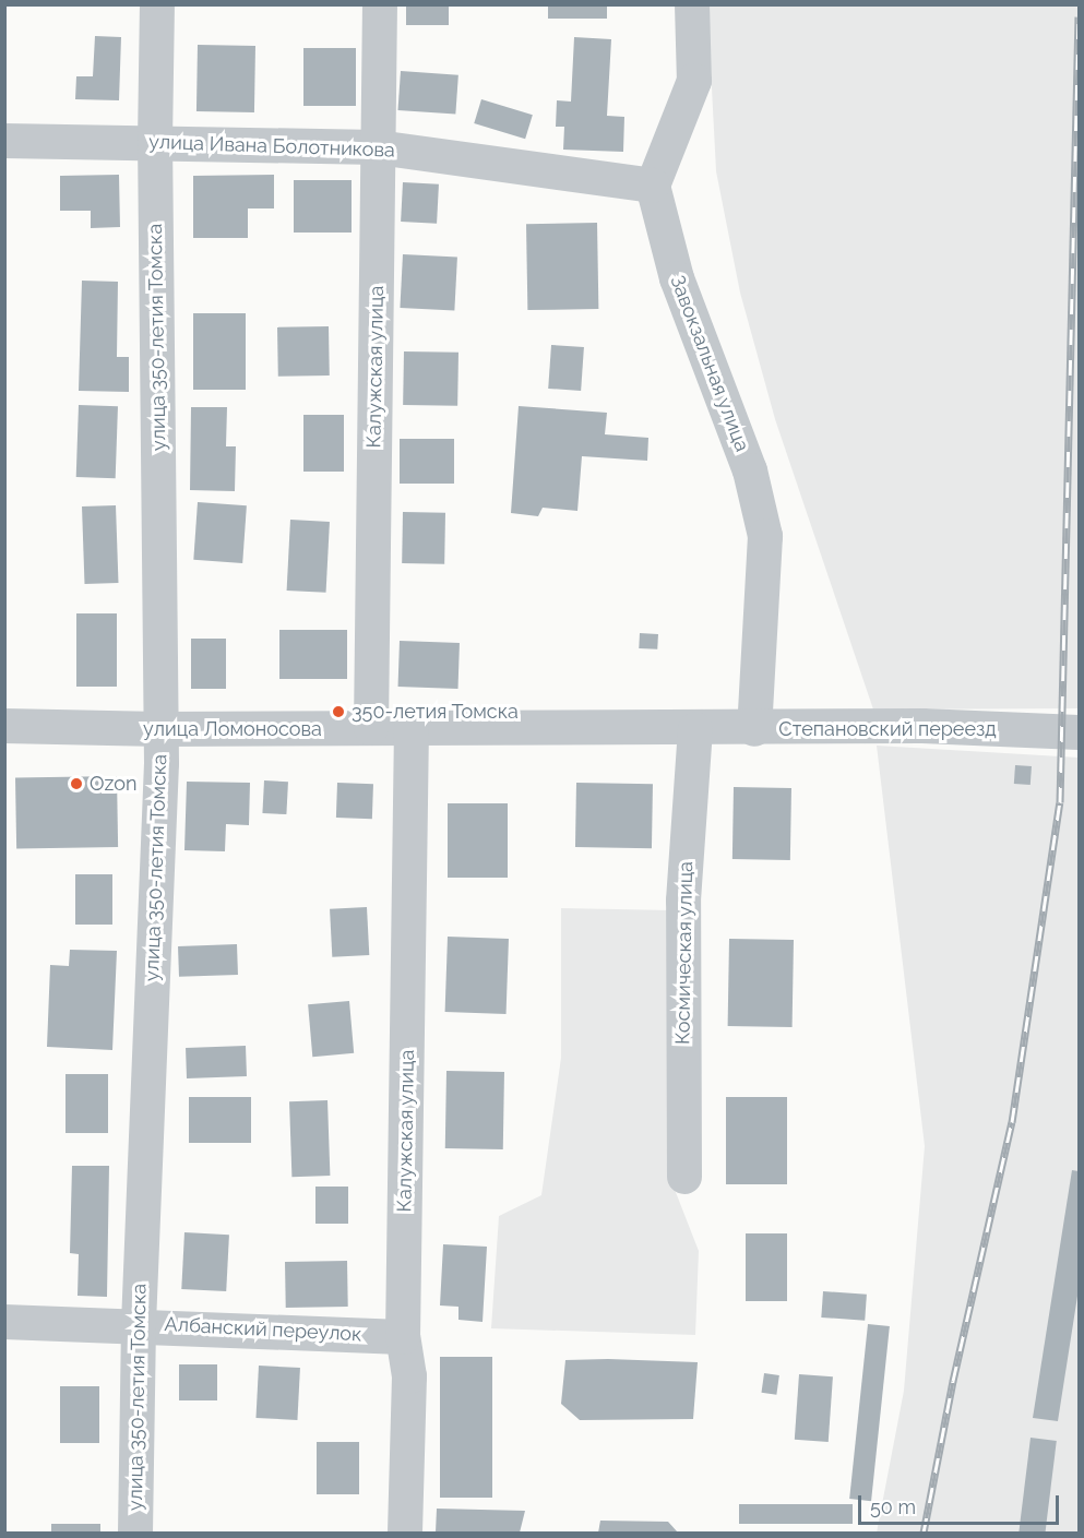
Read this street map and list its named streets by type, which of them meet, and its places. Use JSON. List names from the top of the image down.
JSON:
{
  "streets": {
    "street": [
      "улица Ивана Болотникова",
      "улица 350-летия Томска",
      "Завокзальная улица",
      "Калужская улица",
      "улица Ломоносова",
      "Степановский переезд",
      "Космическая улица",
      "Албанский переулок"
    ]
  },
  "crossings": [
    ["улица Ивана Болотникова", "улица 350-летия Томска"],
    ["улица Ивана Болотникова", "Завокзальная улица"],
    ["улица Ивана Болотникова", "Калужская улица"],
    ["улица 350-летия Томска", "улица Ломоносова"],
    ["улица 350-летия Томска", "Албанский переулок"],
    ["Завокзальная улица", "Степановский переезд"],
    ["Калужская улица", "улица Ломоносова"],
    ["Калужская улица", "Албанский переулок"],
    ["улица Ломоносова", "Степановский переезд"],
    ["улица Ломоносова", "Космическая улица"],
    ["Степановский переезд", "Космическая улица"]
  ],
  "places": ["350-летия Томска", "Ozon"],
  "scale_bar": "50 m"
}
